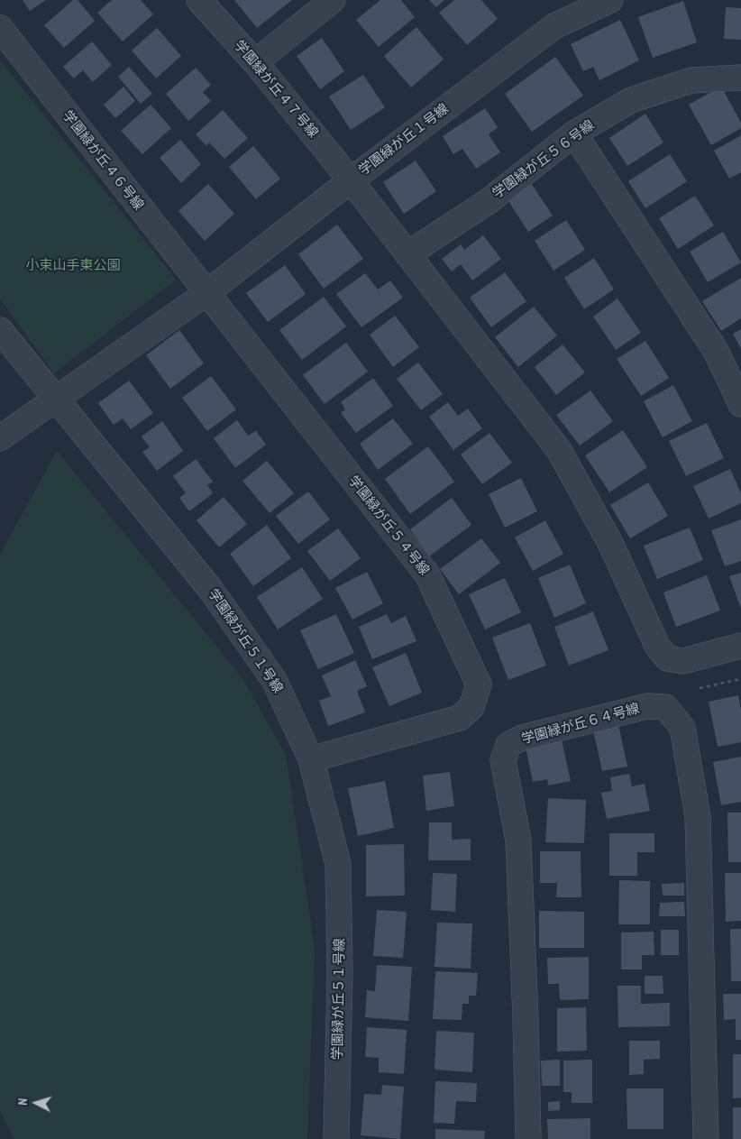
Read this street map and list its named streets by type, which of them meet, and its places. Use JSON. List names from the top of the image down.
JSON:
{
  "streets": {
    "street": [
      "学園緑が丘４７号線",
      "学園緑が丘１号線",
      "学園緑が丘５６号線",
      "学園緑が丘４６号線",
      "学園緑が丘５４号線",
      "学園緑が丘５１号線",
      "学園緑が丘６４号線"
    ]
  },
  "crossings": [
    ["学園緑が丘４７号線", "学園緑が丘１号線"],
    ["学園緑が丘４７号線", "学園緑が丘５６号線"],
    ["学園緑が丘１号線", "学園緑が丘４６号線"],
    ["学園緑が丘１号線", "学園緑が丘５４号線"],
    ["学園緑が丘４６号線", "学園緑が丘５４号線"],
    ["学園緑が丘５４号線", "学園緑が丘５１号線"]
  ],
  "parks": ["小束山手東公園"],
  "north": "left"
}
